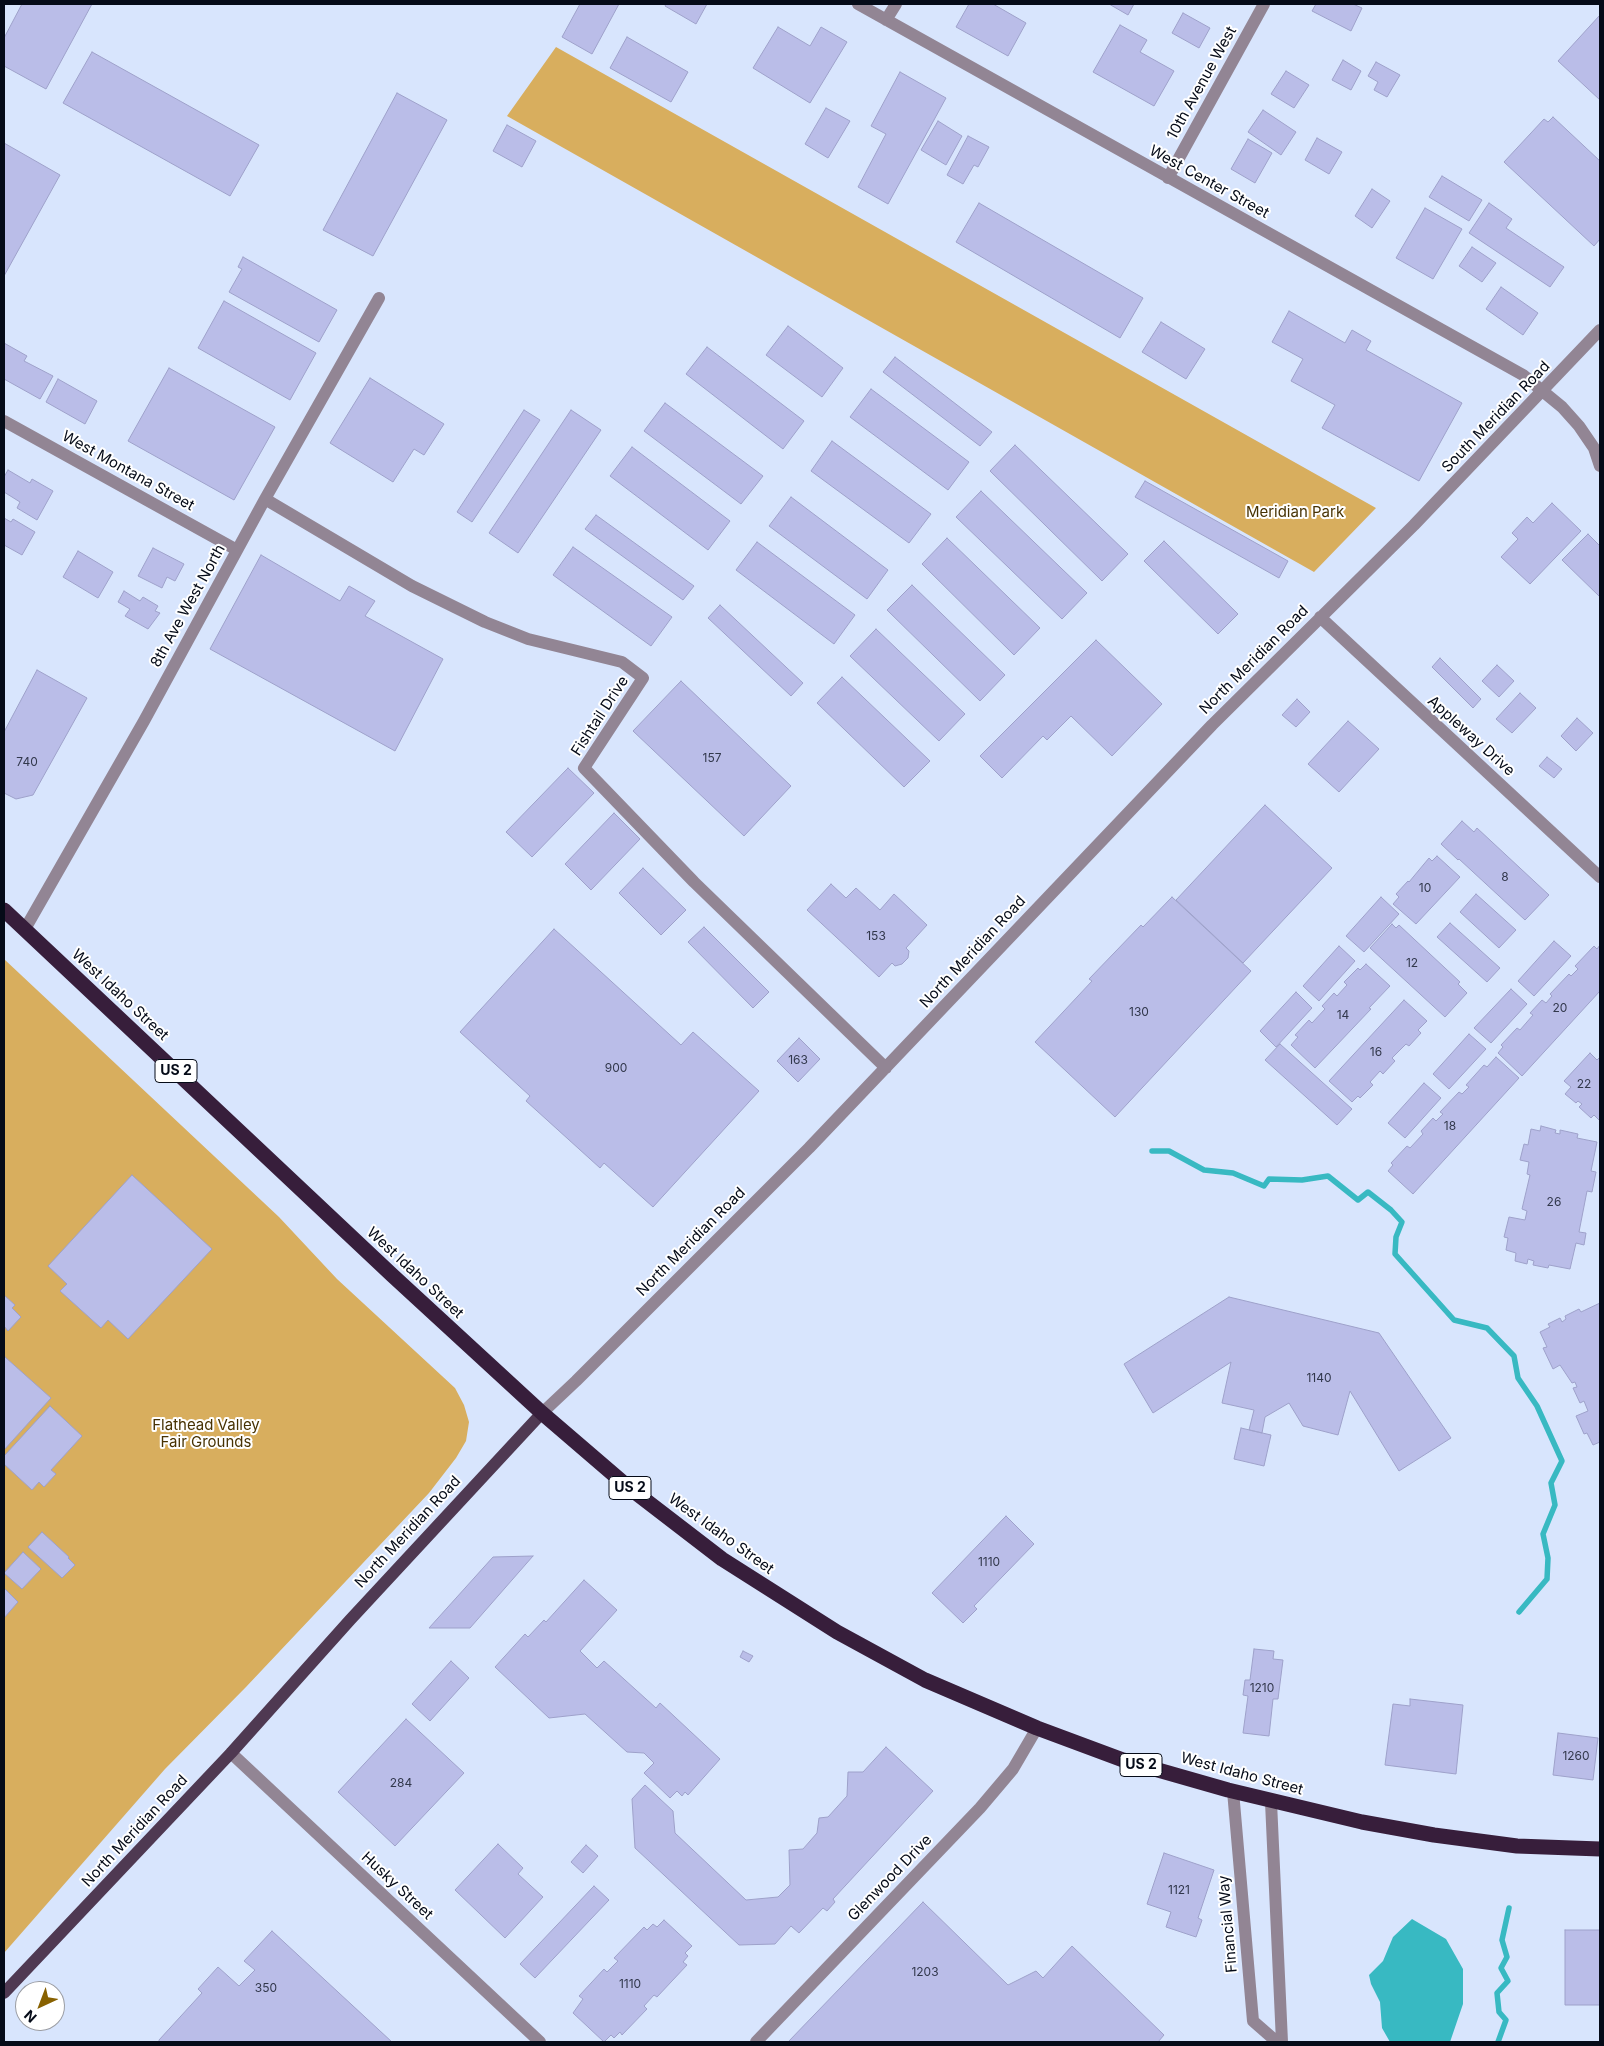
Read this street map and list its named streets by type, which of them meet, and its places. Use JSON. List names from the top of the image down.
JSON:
{
  "streets": {
    "highway": ["West Idaho Street", "US 2"],
    "main road": ["North Meridian Road"],
    "street": [
      "10th Avenue West",
      "West Center Street",
      "South Meridian Road",
      "West Montana Street",
      "8th Ave West North",
      "Fishtail Drive",
      "Appleway Drive",
      "Glenwood Drive",
      "Husky Street",
      "Financial Way"
    ]
  },
  "crossings": [
    ["10th Avenue West", "West Center Street"],
    ["West Center Street", "South Meridian Road"],
    ["South Meridian Road", "North Meridian Road"],
    ["West Montana Street", "8th Ave West North"],
    ["8th Ave West North", "Fishtail Drive"],
    ["8th Ave West North", "West Idaho Street"],
    ["North Meridian Road", "Fishtail Drive"],
    ["North Meridian Road", "Appleway Drive"],
    ["North Meridian Road", "West Idaho Street"],
    ["North Meridian Road", "Husky Street"],
    ["West Idaho Street", "Glenwood Drive"],
    ["West Idaho Street", "Financial Way"]
  ],
  "parks": ["Meridian Park", "Flathead Valley Fair Grounds"],
  "house_numbers": [
    "157",
    "740",
    "8",
    "10",
    "153",
    "12",
    "20",
    "130",
    "14",
    "16",
    "163",
    "900",
    "22",
    "18",
    "26",
    "1140",
    "1110",
    "1210",
    "1260",
    "284",
    "1121",
    "1203",
    "1110",
    "350"
  ],
  "north": "bottom left"
}
